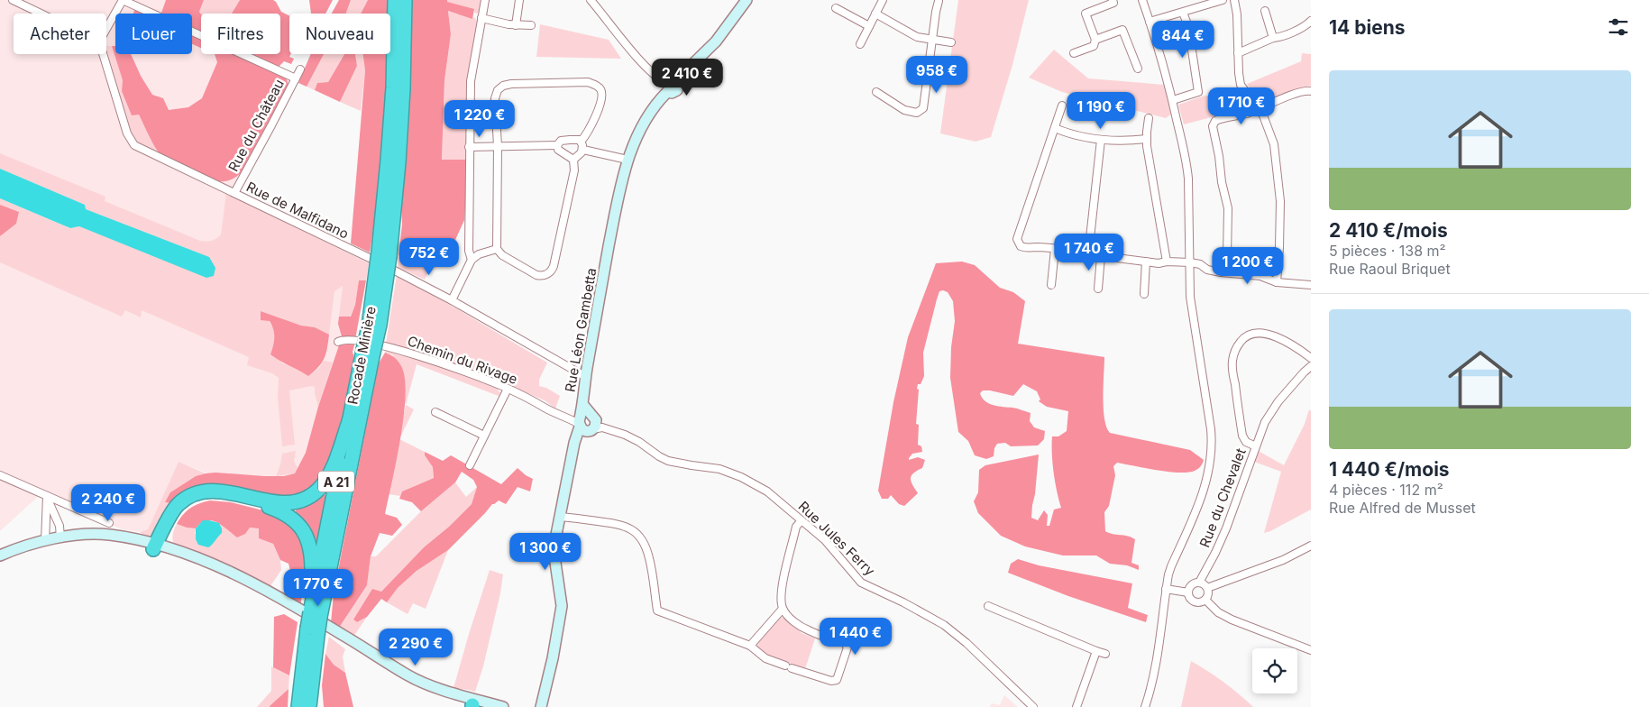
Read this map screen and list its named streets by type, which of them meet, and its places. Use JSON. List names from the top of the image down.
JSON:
{
  "streets": {
    "highway": ["Rocade Minière", "A 21"],
    "main road": ["Rue Léon Gambetta"],
    "street": [
      "Rue du Château",
      "Rue de Malfidano",
      "Chemin du Rivage",
      "Rue du Chevalet",
      "Rue Jules Ferry"
    ]
  },
  "crossings": [
    ["Rue du Château", "Rue de Malfidano"],
    ["Rue de Malfidano", "Rue Léon Gambetta"],
    ["Rue Léon Gambetta", "Chemin du Rivage"],
    ["Rue Léon Gambetta", "Rue Jules Ferry"],
    ["Chemin du Rivage", "Rue Jules Ferry"]
  ],
  "page": {
    "heading": "14 biens",
    "chip": [
      "Acheter",
      "Louer",
      "Filtres",
      "Nouveau"
    ],
    "price": [
      "844 €",
      "958 €",
      "2 410 €",
      "1 710 €",
      "1 190 €",
      "1 220 €",
      "1 740 €",
      "752 €",
      "1 200 €",
      "2 240 €",
      "1 300 €",
      "1 770 €",
      "1 440 €",
      "2 290 €"
    ],
    "list": [
      {
        "name": "2 410 €/mois",
        "note": "5 pièces · 138 m² · Rue Raoul Briquet"
      },
      {
        "name": "1 440 €/mois",
        "note": "4 pièces · 112 m² · Rue Alfred de Musset"
      }
    ]
  }
}
